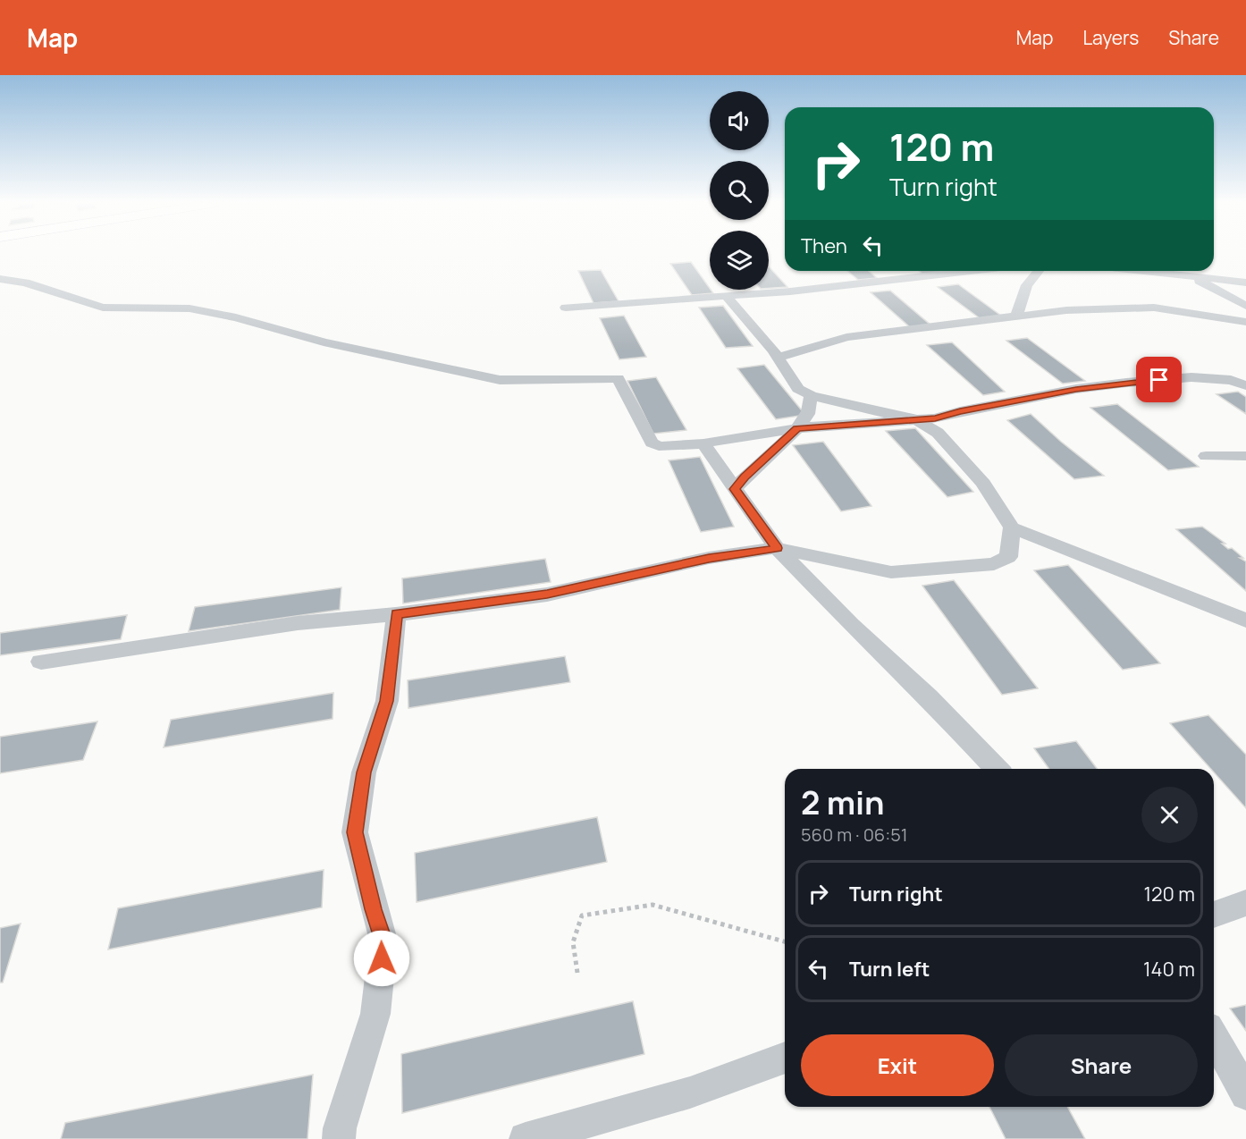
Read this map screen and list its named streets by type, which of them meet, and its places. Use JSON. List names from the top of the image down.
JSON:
{
  "page": {
    "header": "Map",
    "nav": ["Map", "Layers", "Share"],
    "turn": ["120 m", "Turn right"],
    "then": "Then",
    "heading": ["2 min", "560 m · 06:51"],
    "list": [
      {
        "name": "Turn right",
        "value": "120 m"
      },
      {
        "name": "Turn left",
        "value": "140 m"
      }
    ],
    "buttons": ["Exit", "Share"]
  }
}
